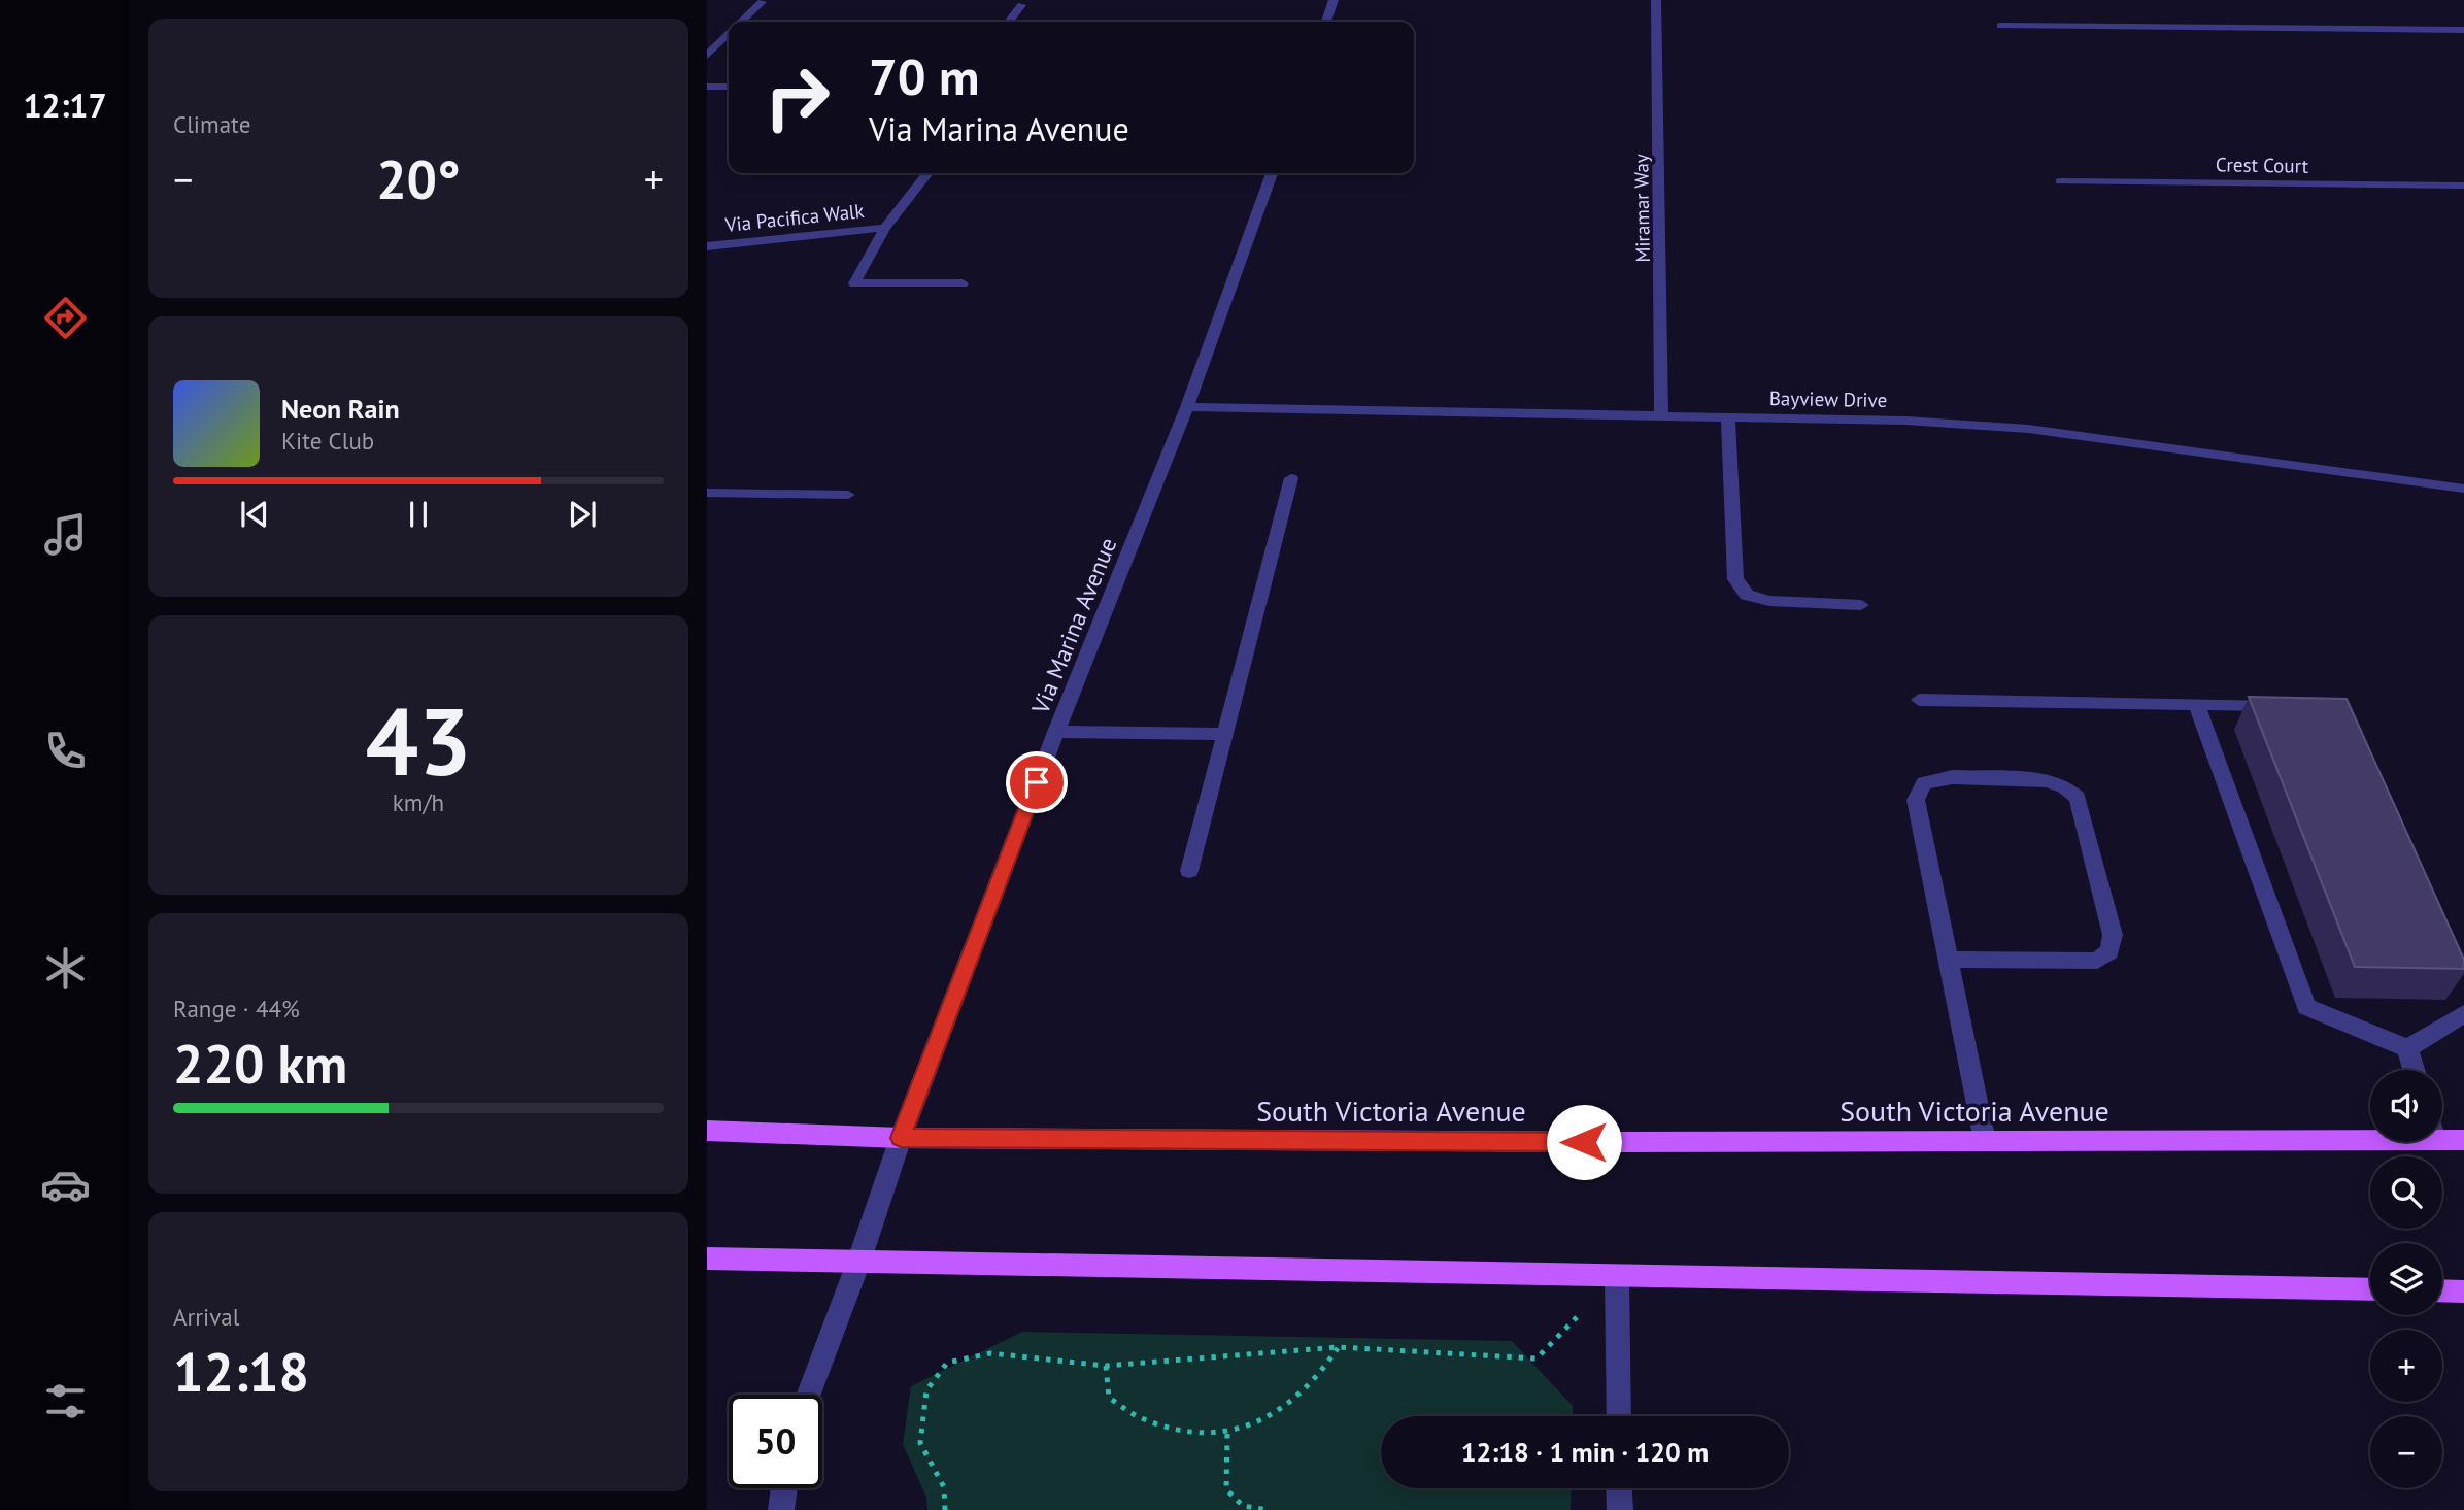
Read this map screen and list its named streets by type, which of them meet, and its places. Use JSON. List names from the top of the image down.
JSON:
{
  "streets": {
    "main road": ["South Victoria Avenue"],
    "street": [
      "Crest Court",
      "Miramar Way",
      "Via Pacifica Walk",
      "Bayview Drive",
      "Via Marina Avenue"
    ]
  },
  "crossings": [
    ["Miramar Way", "Bayview Drive"],
    ["Bayview Drive", "Via Marina Avenue"],
    ["Via Marina Avenue", "South Victoria Avenue"]
  ],
  "page": {
    "tabs": "12:17",
    "tile": [
      "Climate",
      ["43", "km/h"],
      ["Range · 44%", "220 km"],
      ["Arrival", "12:18"]
    ],
    "turn": ["70 m", "Via Marina Avenue"],
    "heat": ["−", "20°", "+"],
    "song": ["Neon Rain", "Kite Club"],
    "map_buttons": ["+", "−"],
    "limit": "50",
    "trip": "12:18 · 1 min · 120 m"
  }
}
